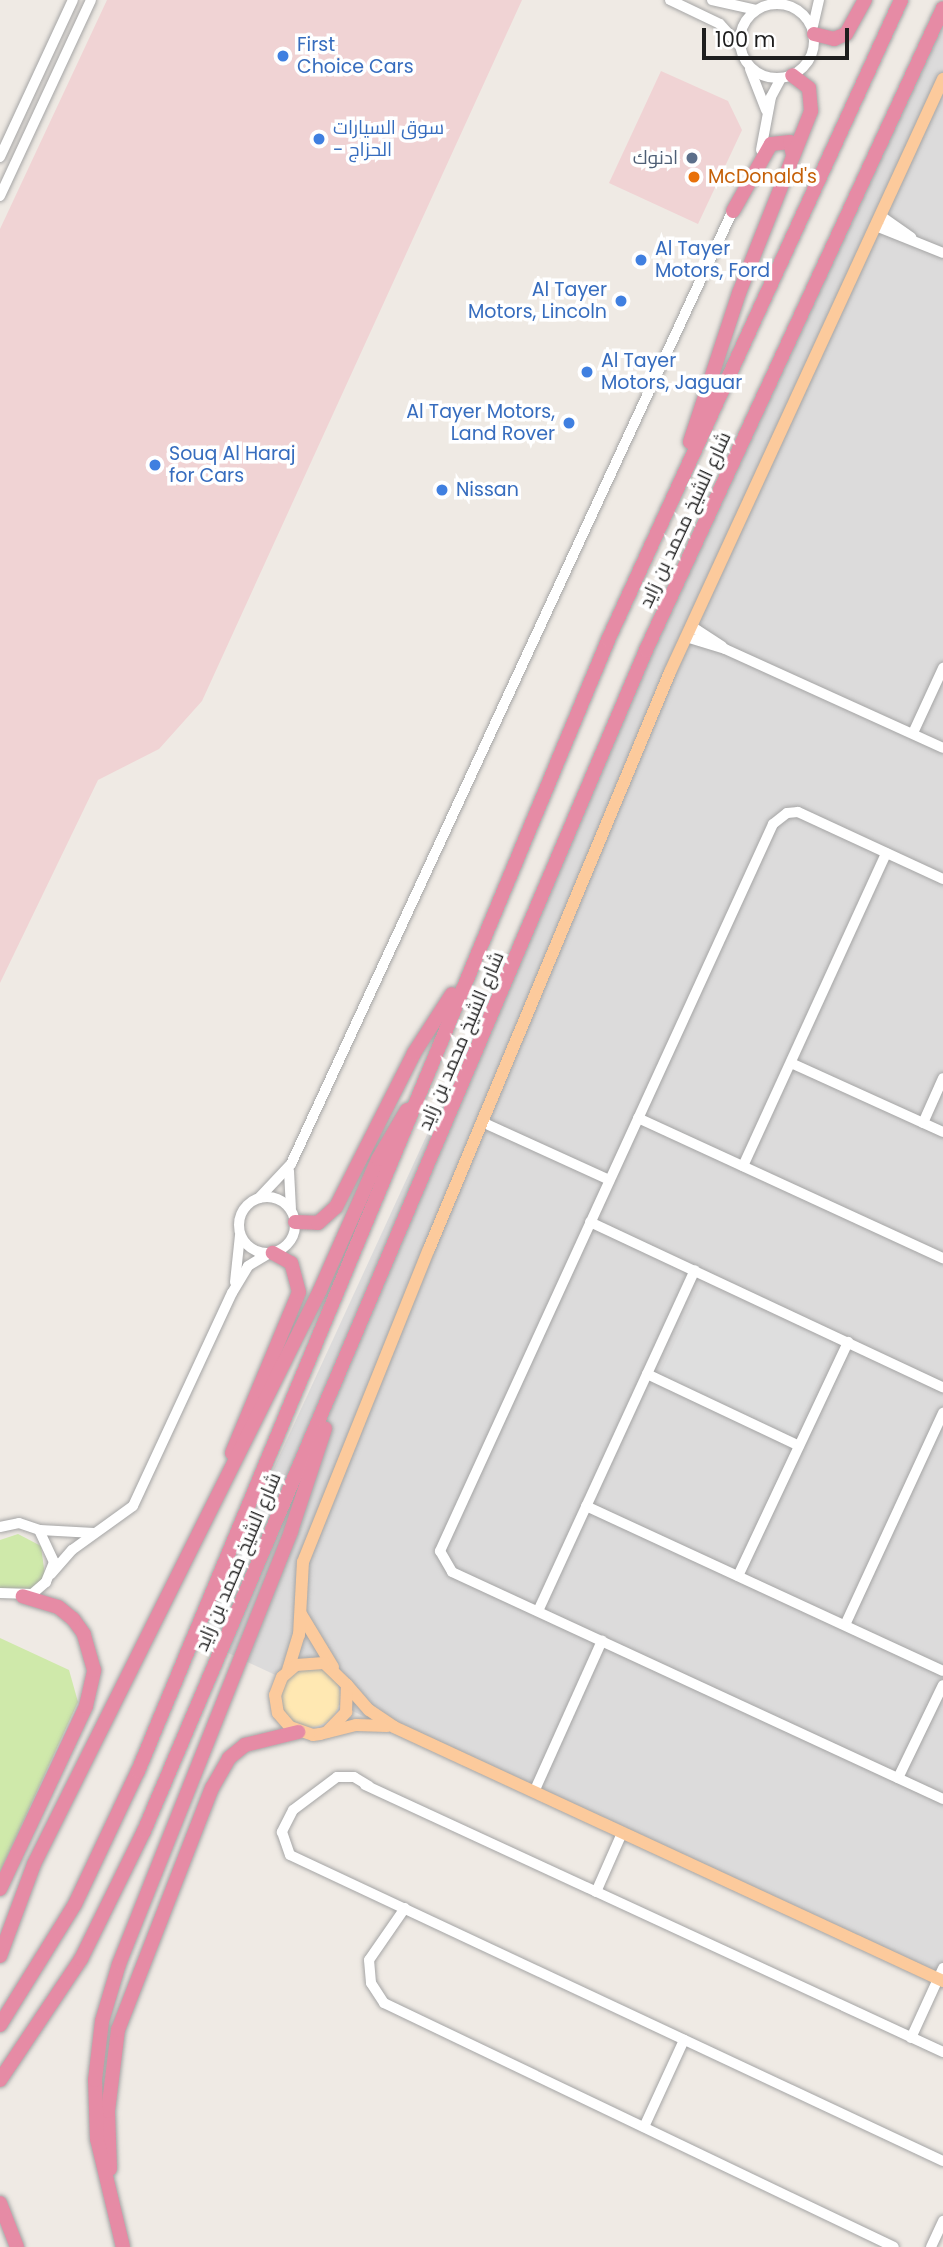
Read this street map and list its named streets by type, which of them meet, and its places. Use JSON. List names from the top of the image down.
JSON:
{
  "streets": {
    "highway": ["شارع الشيخ محمد بن زايد"]
  },
  "places": [
    "First Choice Cars",
    "سوق السيارات - الحزاج",
    "ادنوك",
    "McDonald's",
    "Al Tayer Motors, Ford",
    "Al Tayer Motors, Lincoln",
    "Al Tayer Motors, Jaguar",
    "Al Tayer Motors, Land Rover",
    "Souq Al Haraj for Cars",
    "Nissan"
  ],
  "scale_bar": "100 m"
}
